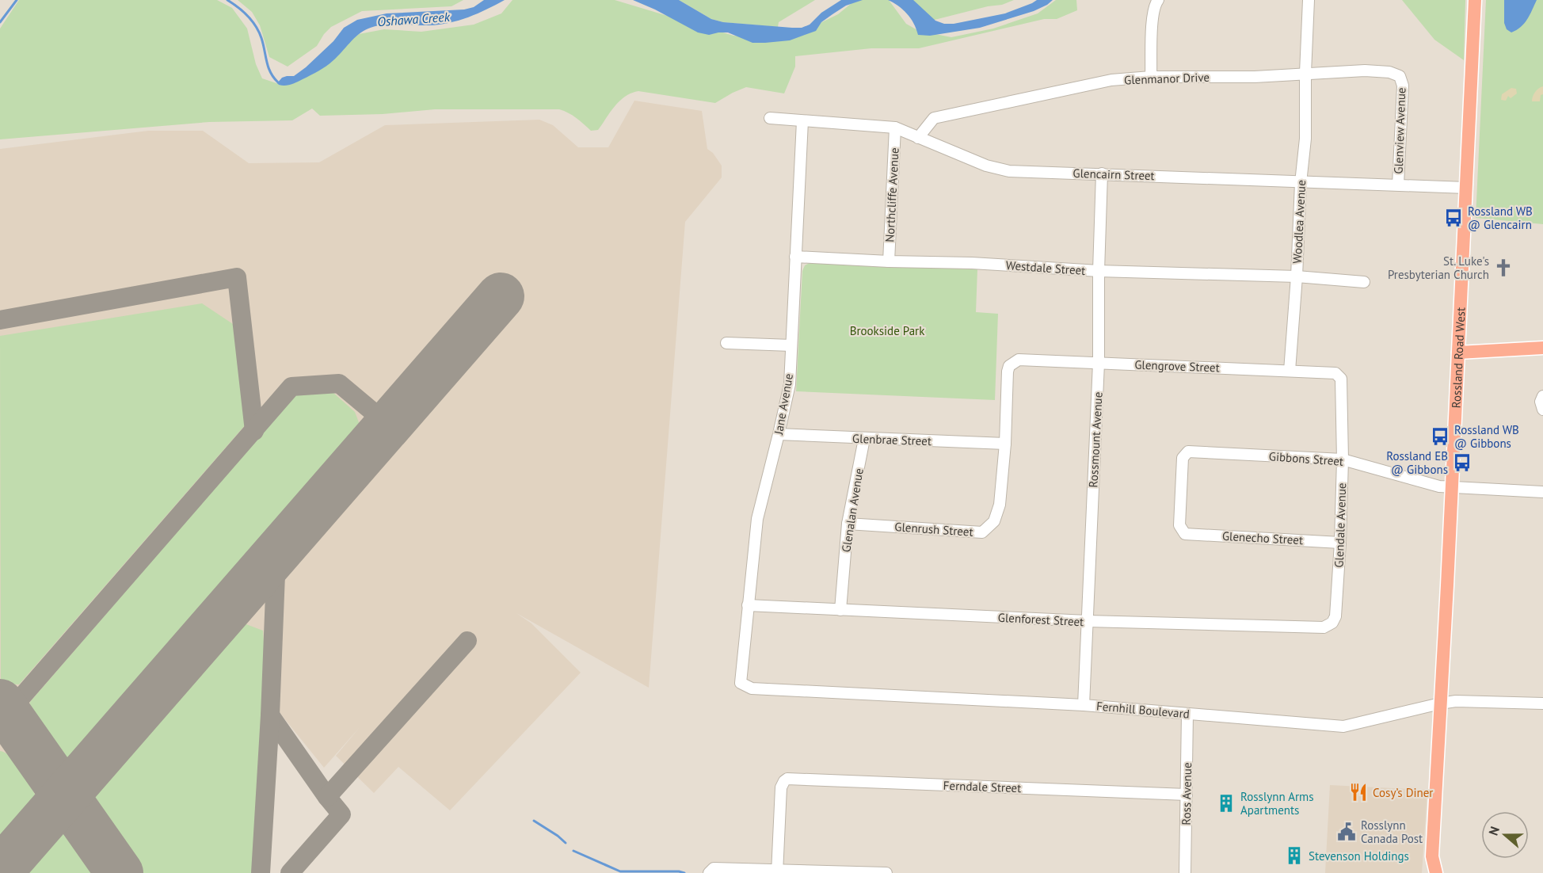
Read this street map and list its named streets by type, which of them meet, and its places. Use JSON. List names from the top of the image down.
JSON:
{
  "streets": {
    "main road": ["Rossland Road West"],
    "street": [
      "Glenmanor Drive",
      "Glenview Avenue",
      "Glencairn Street",
      "Northcliffe Avenue",
      "Woodlea Avenue",
      "Westdale Street",
      "Glengrove Street",
      "Jane Avenue",
      "Glenbrae Street",
      "Rossmount Avenue",
      "Gibbons Street",
      "Glenalan Avenue",
      "Glendale Avenue",
      "Glenrush Street",
      "Glenecho Street",
      "Glenforest Street",
      "Fernhill Boulevard",
      "Ferndale Street",
      "Ross Avenue"
    ]
  },
  "crossings": [
    ["Glenmanor Drive", "Glenview Avenue"],
    ["Glenmanor Drive", "Glencairn Street"],
    ["Glenmanor Drive", "Woodlea Avenue"],
    ["Glenview Avenue", "Glencairn Street"],
    ["Glencairn Street", "Northcliffe Avenue"],
    ["Glencairn Street", "Woodlea Avenue"],
    ["Glencairn Street", "Rossland Road West"],
    ["Glencairn Street", "Jane Avenue"],
    ["Glencairn Street", "Rossmount Avenue"],
    ["Northcliffe Avenue", "Westdale Street"],
    ["Woodlea Avenue", "Westdale Street"],
    ["Woodlea Avenue", "Glengrove Street"],
    ["Westdale Street", "Jane Avenue"],
    ["Westdale Street", "Rossmount Avenue"],
    ["Rossland Road West", "Gibbons Street"],
    ["Rossland Road West", "Fernhill Boulevard"],
    ["Glengrove Street", "Rossmount Avenue"],
    ["Glengrove Street", "Glendale Avenue"],
    ["Glengrove Street", "Glenrush Street"],
    ["Jane Avenue", "Glenbrae Street"],
    ["Jane Avenue", "Glenforest Street"],
    ["Jane Avenue", "Fernhill Boulevard"],
    ["Glenbrae Street", "Glenalan Avenue"],
    ["Glenbrae Street", "Glenrush Street"],
    ["Rossmount Avenue", "Glenforest Street"],
    ["Rossmount Avenue", "Fernhill Boulevard"],
    ["Gibbons Street", "Glendale Avenue"],
    ["Gibbons Street", "Glenecho Street"],
    ["Glenalan Avenue", "Glenrush Street"],
    ["Glenalan Avenue", "Glenforest Street"],
    ["Glendale Avenue", "Glenecho Street"],
    ["Glendale Avenue", "Glenforest Street"],
    ["Fernhill Boulevard", "Ross Avenue"],
    ["Ferndale Street", "Ross Avenue"]
  ],
  "water": ["Oshawa Creek"],
  "parks": ["Brookside Park"],
  "places": {
    "bus stop": ["Rossland WB @ Glencairn", "Rossland WB @ Gibbons", "Rossland EB @ Gibbons"],
    "church": ["St. Luke's Presbyterian Church"],
    "restaurant": ["Cosy’s Diner"],
    "building": ["Rosslynn Arms Apartments", "Stevenson Holdings"],
    "public building": ["Rosslynn Canada Post"]
  },
  "north": "left"
}
